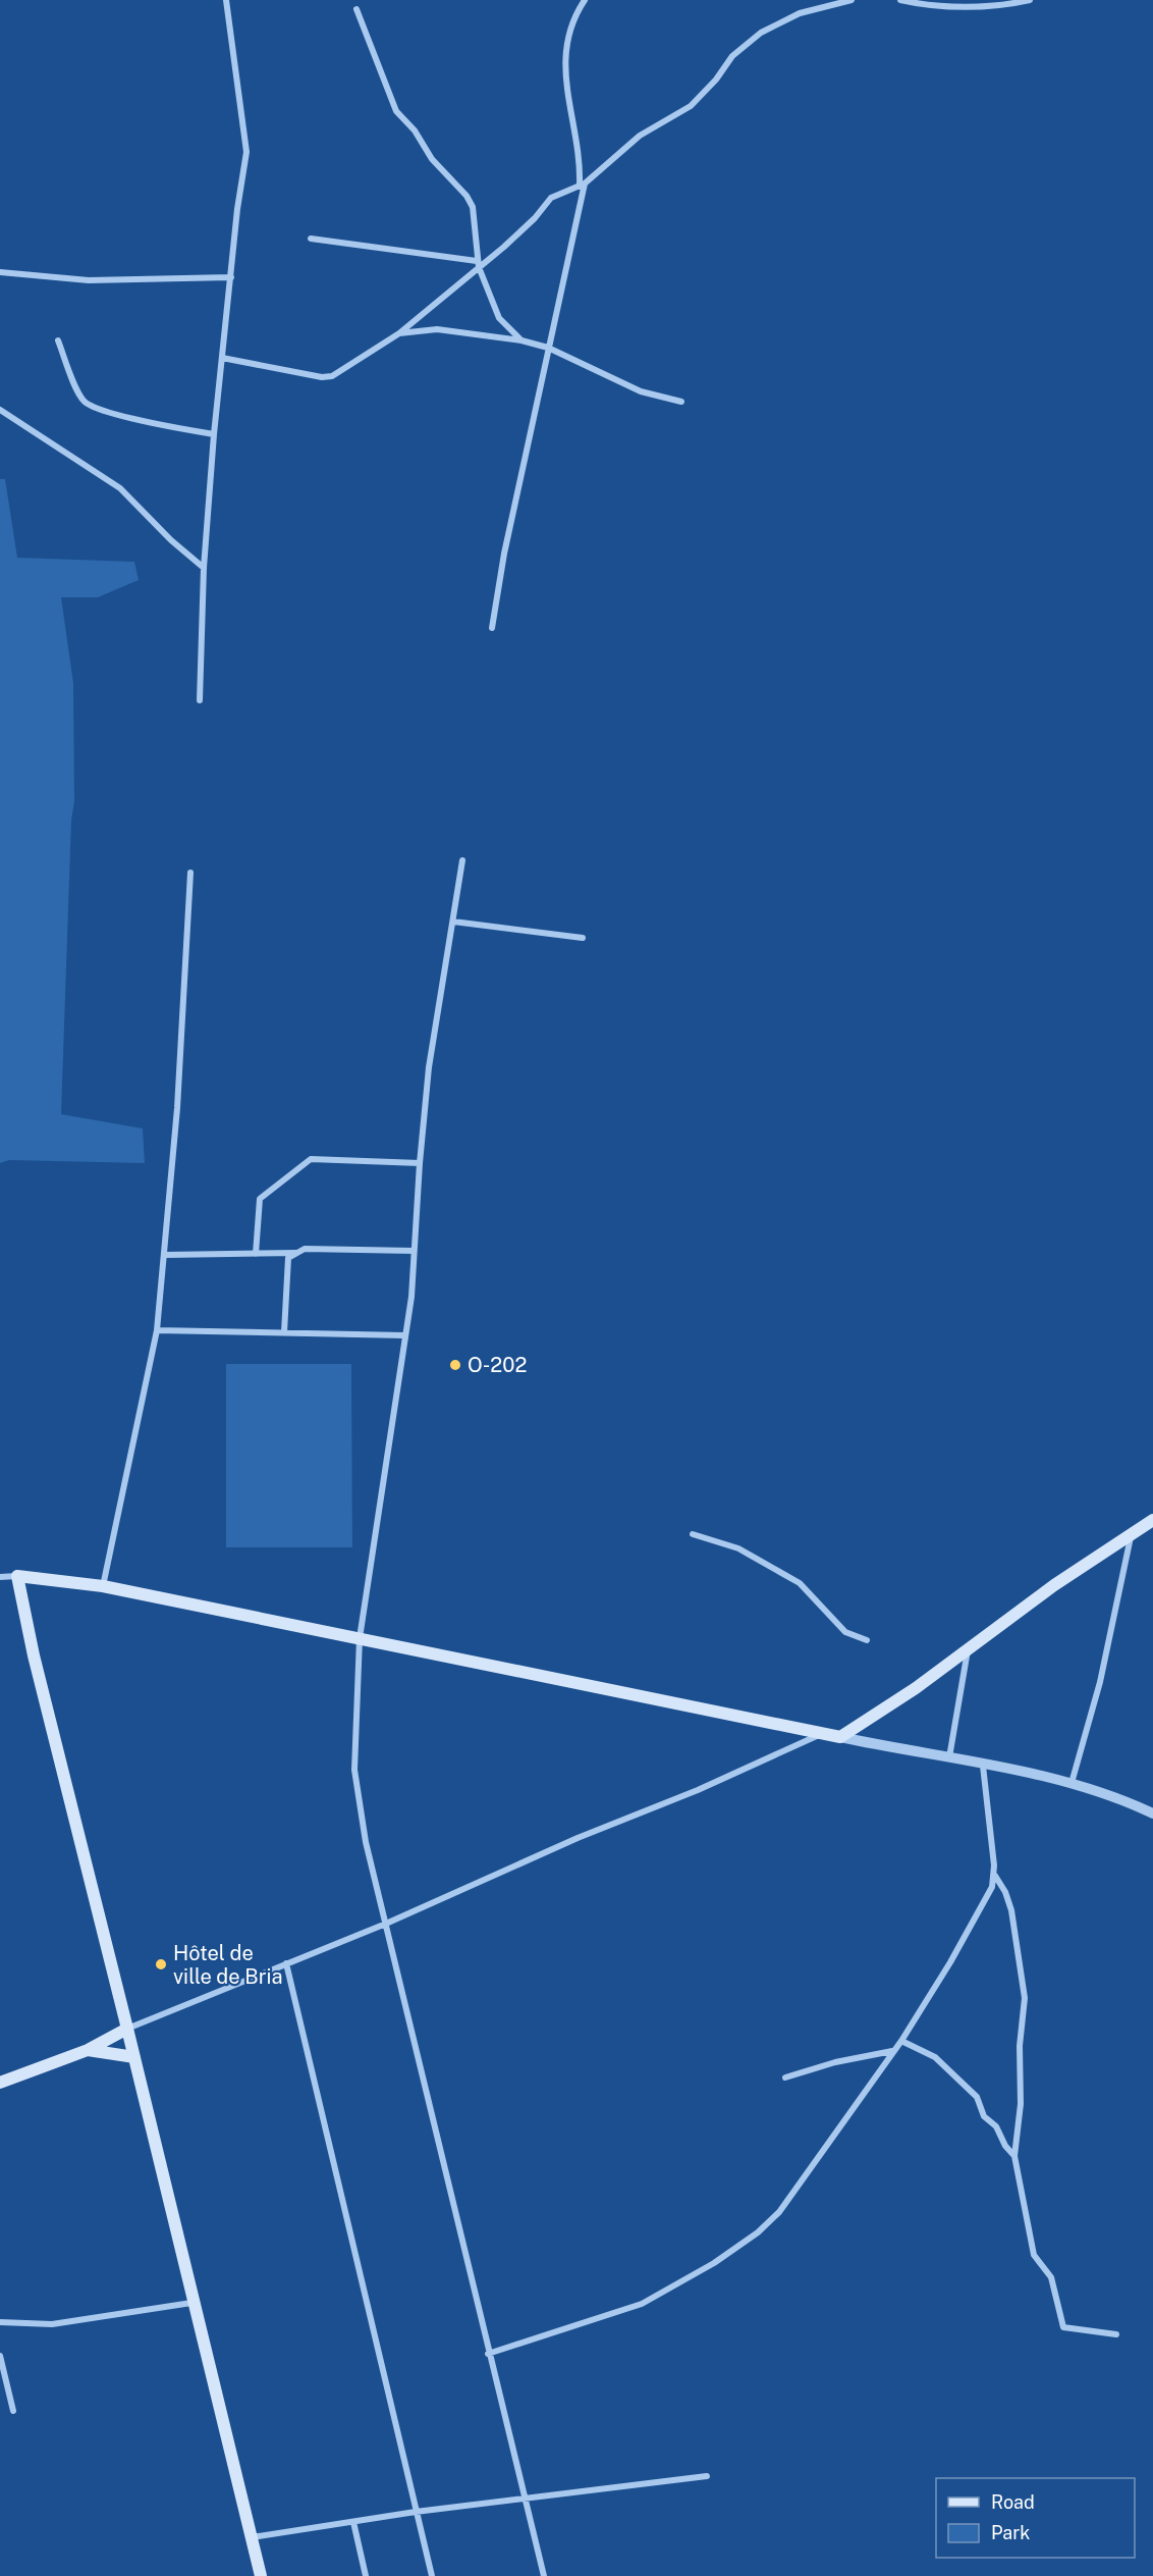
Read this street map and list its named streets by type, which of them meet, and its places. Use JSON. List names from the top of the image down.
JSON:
{
  "places": ["O-202", "Hôtel de ville de Bria"],
  "legend": ["Road", "Park"]
}
